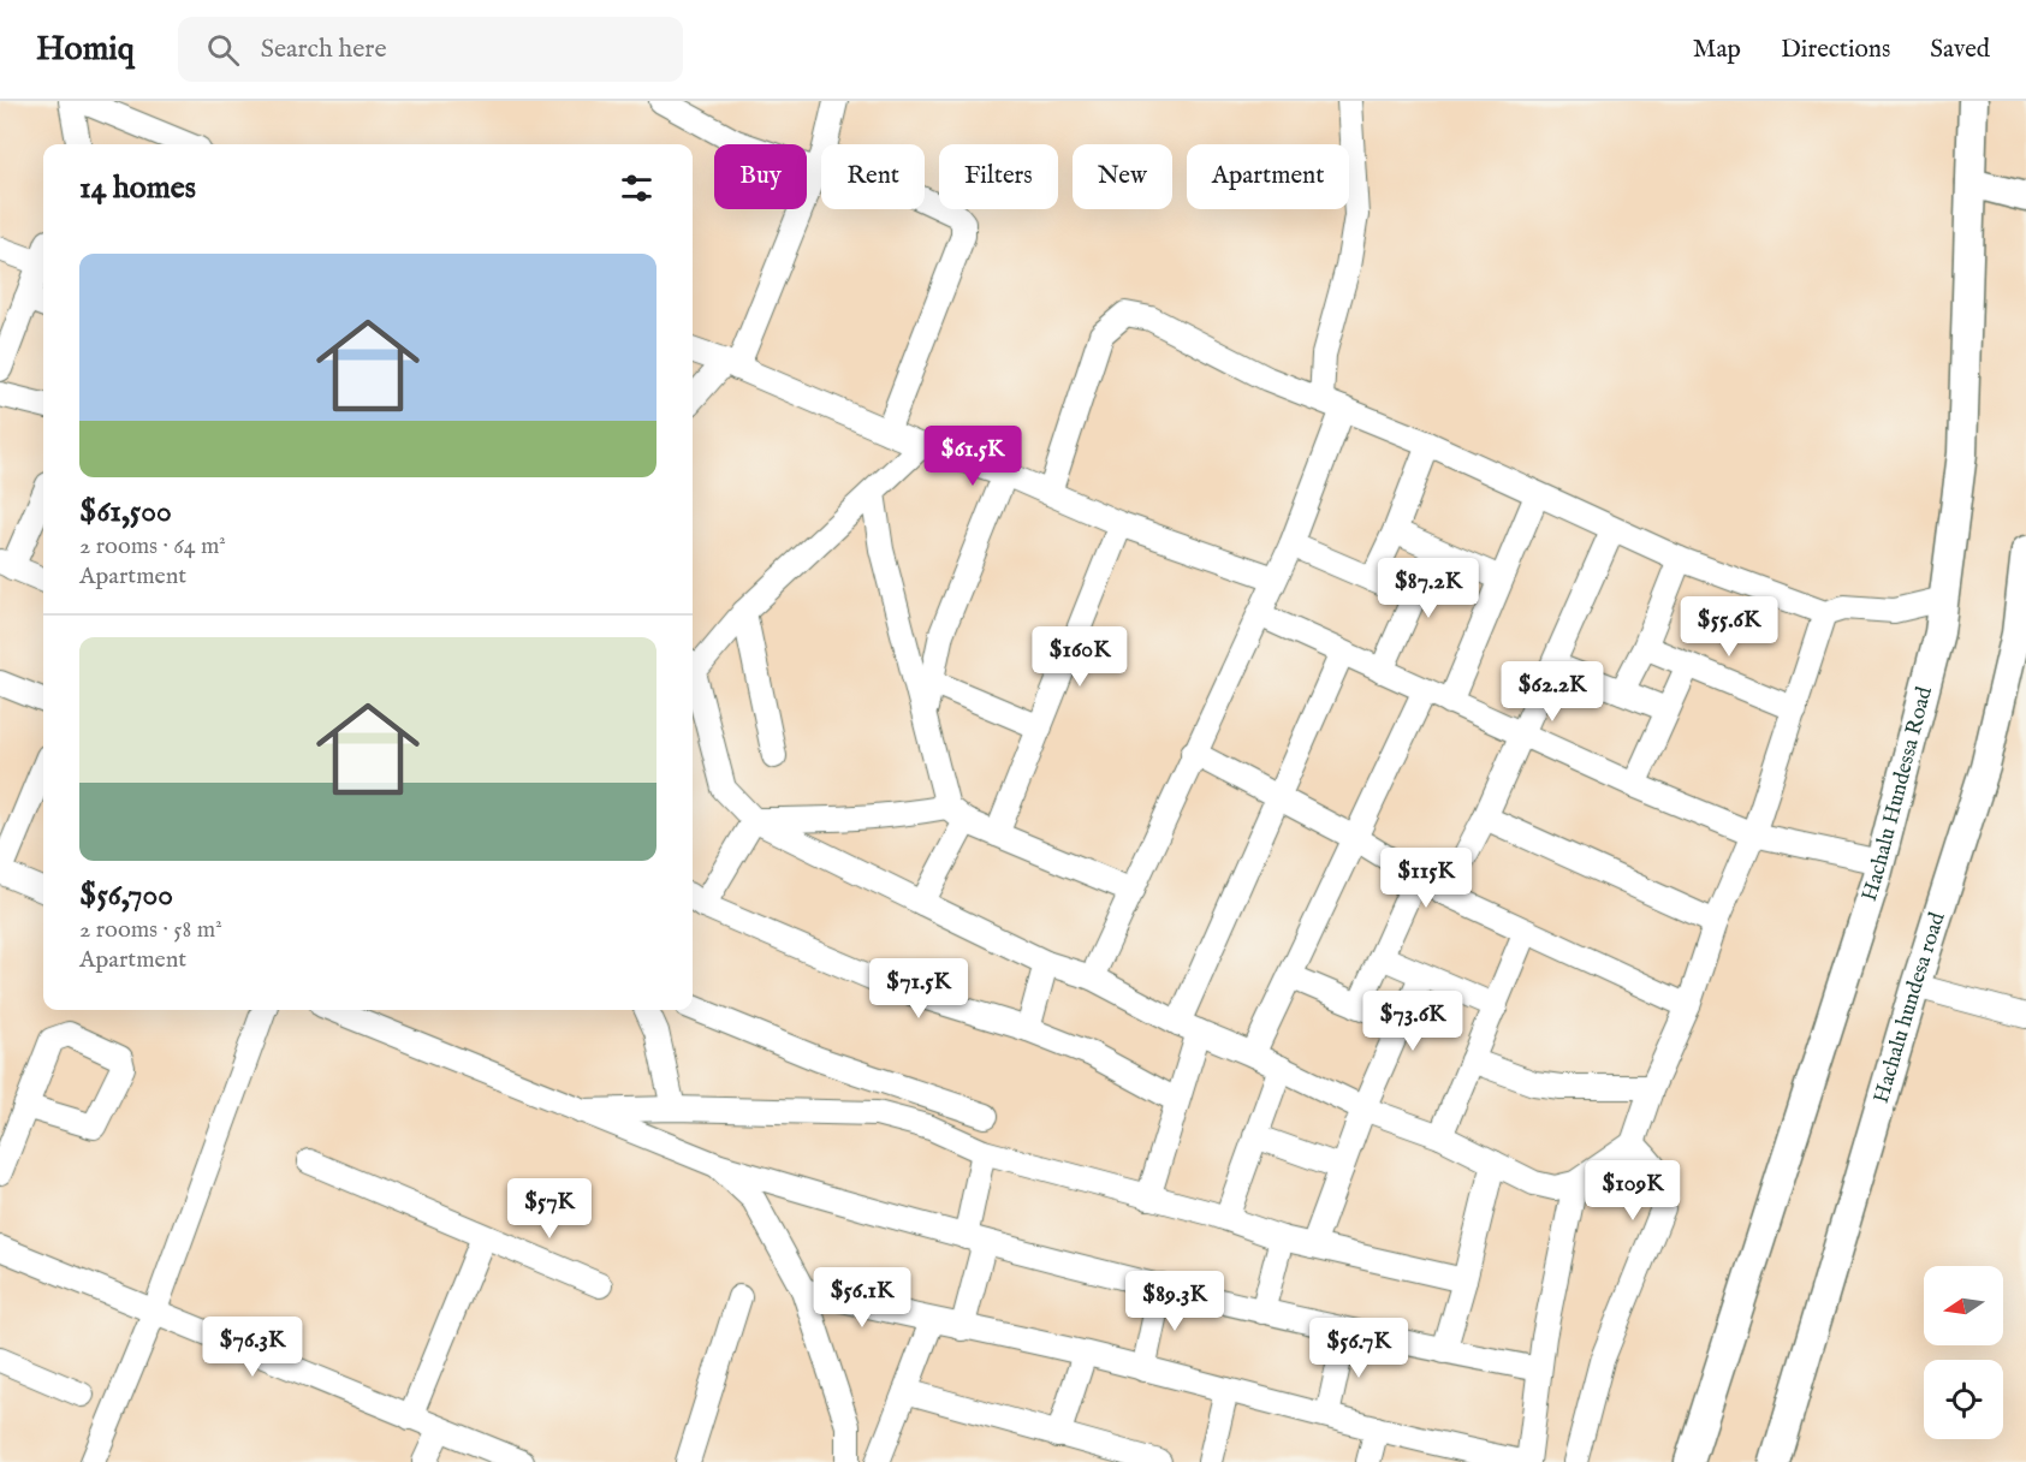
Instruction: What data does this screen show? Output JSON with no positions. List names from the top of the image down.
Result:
{
  "streets": {
    "main road": ["Hachalu Hundessa Road", "Hachalu hundesa road"]
  },
  "north": "left",
  "page": {
    "header": "Homiq",
    "search": "Search here",
    "nav": ["Map", "Directions", "Saved"],
    "chip": [
      "Buy",
      "Rent",
      "Filters",
      "New",
      "Apartment"
    ],
    "heading": "14 homes",
    "list": [
      {
        "name": "$61,500",
        "note": "2 rooms · 64 m² · Apartment"
      },
      {
        "name": "$56,700",
        "note": "2 rooms · 58 m² · Apartment"
      }
    ],
    "price": [
      "$61.5K",
      "$87.2K",
      "$55.6K",
      "$160K",
      "$62.2K",
      "$115K",
      "$71.5K",
      "$73.6K",
      "$109K",
      "$57K",
      "$56.1K",
      "$89.3K",
      "$76.3K",
      "$56.7K"
    ]
  }
}
